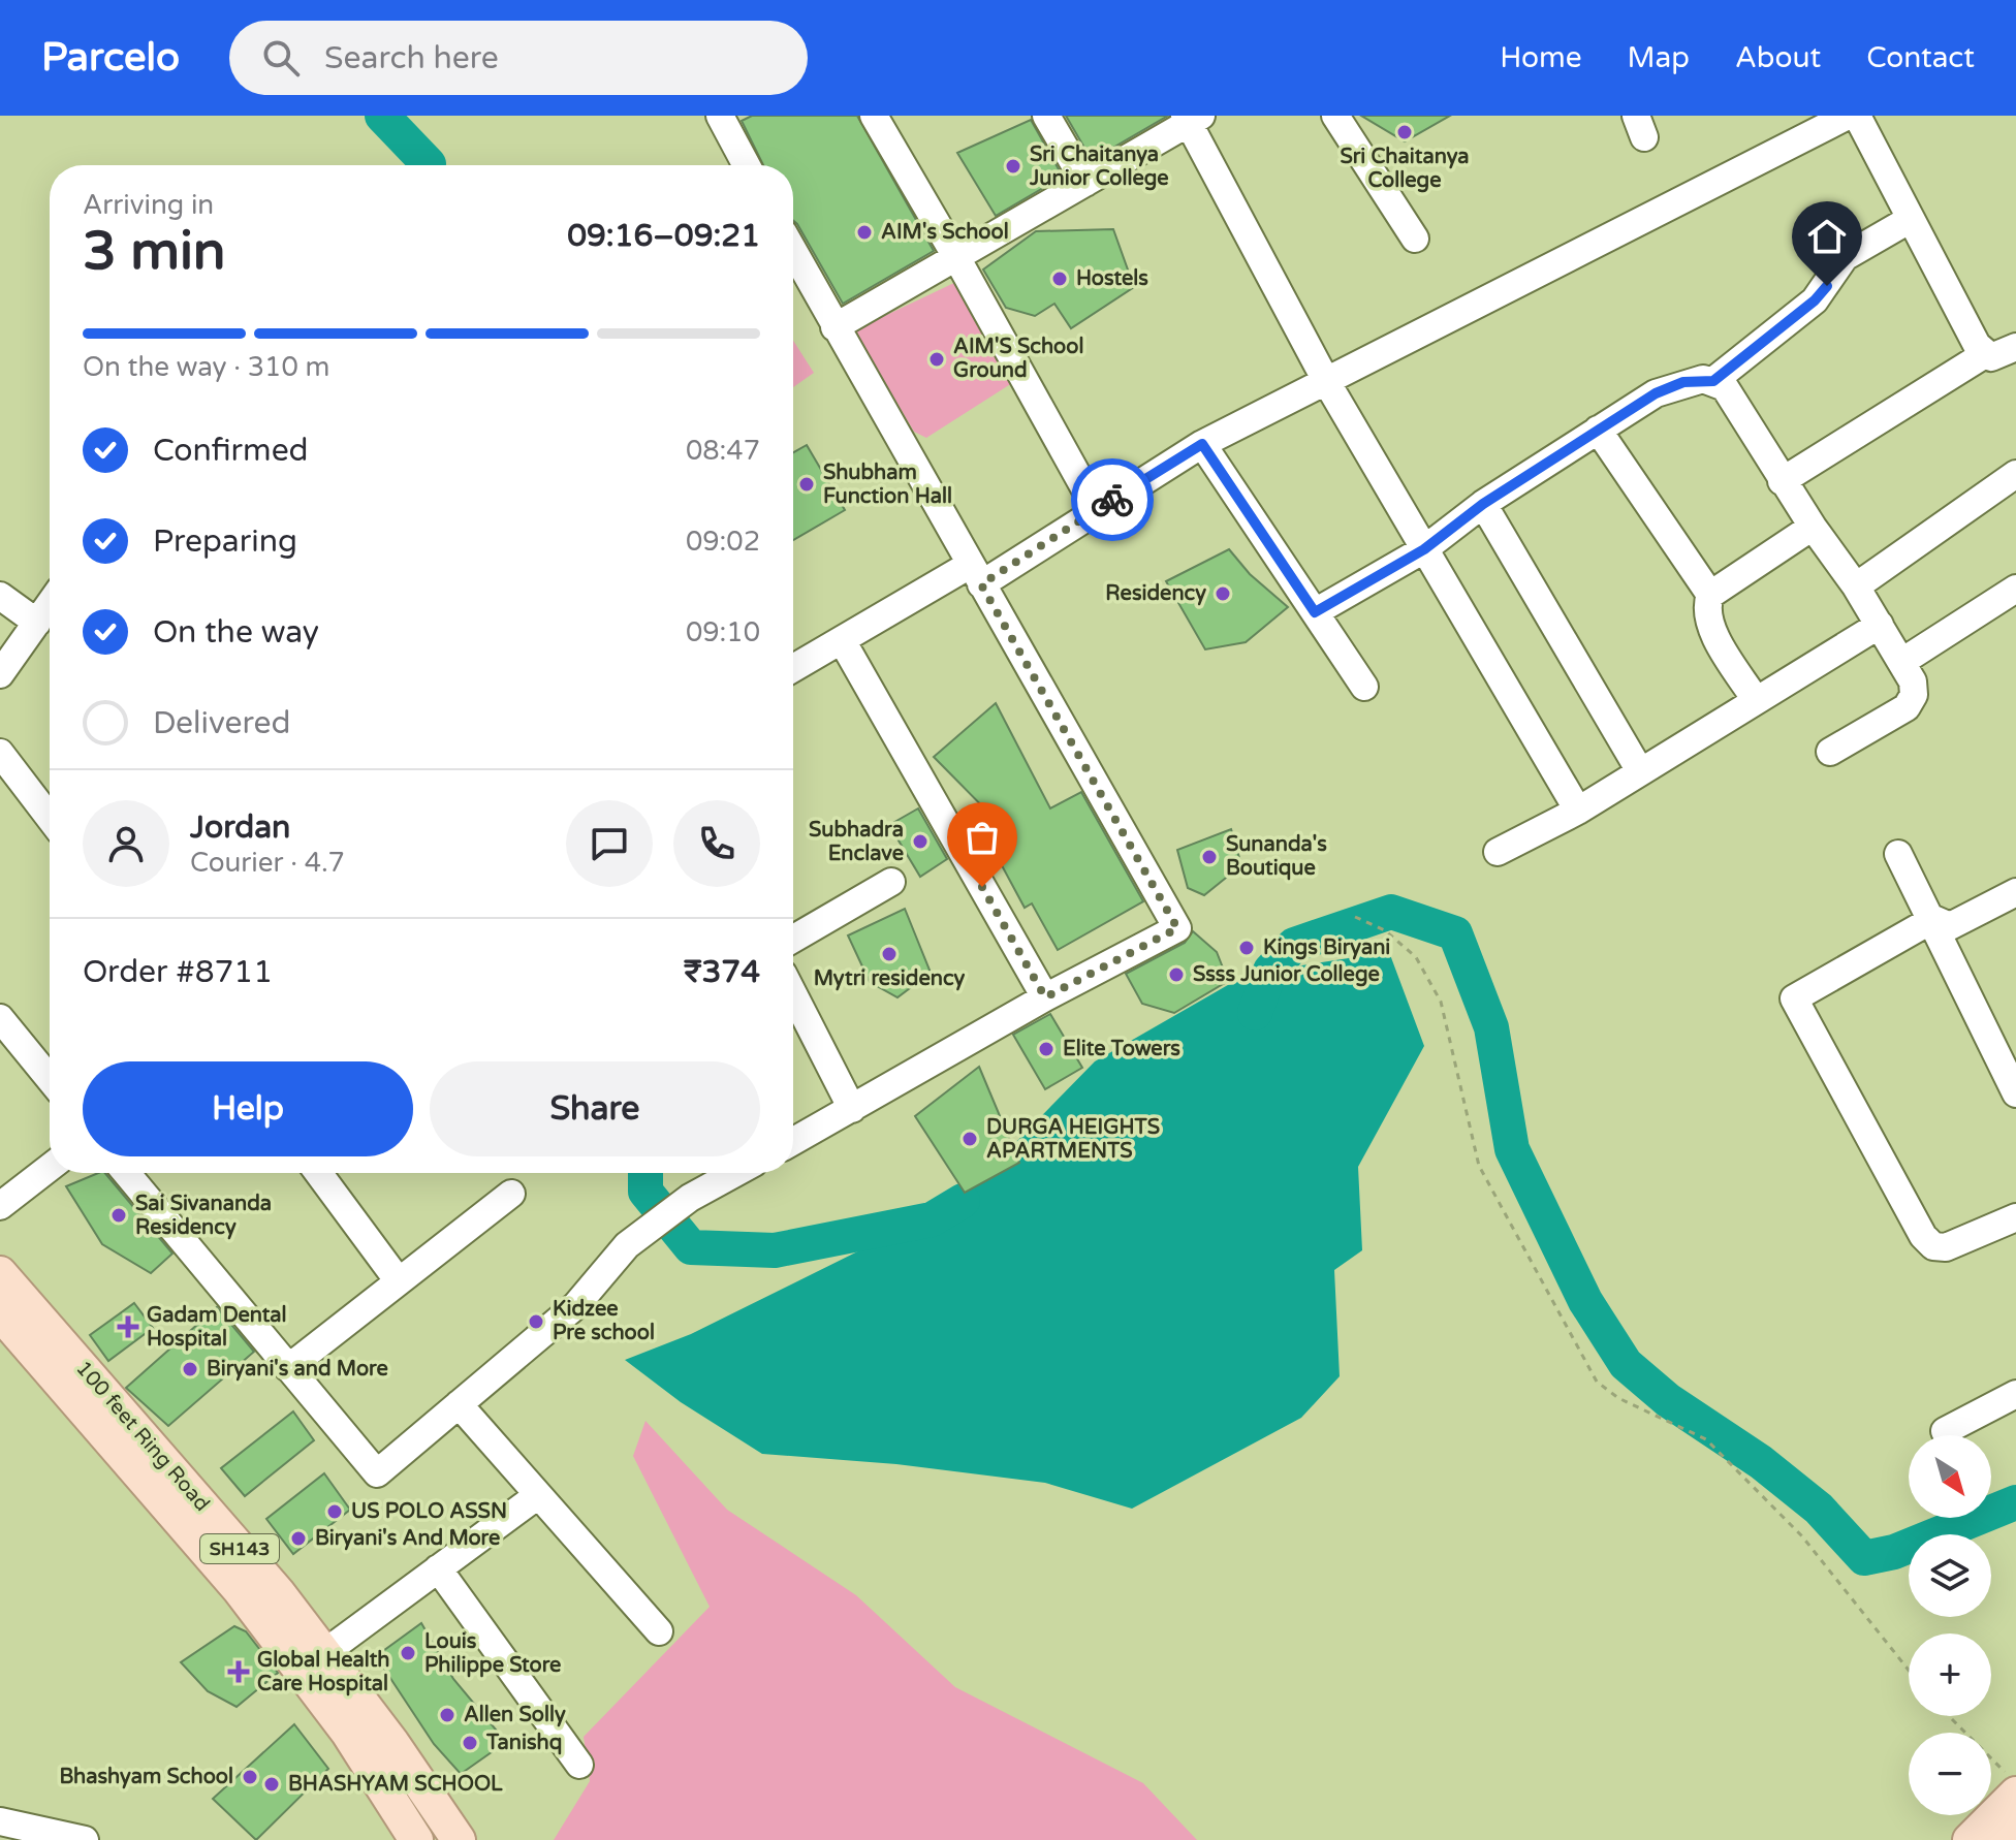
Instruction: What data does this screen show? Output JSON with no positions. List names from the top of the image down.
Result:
{
  "streets": {
    "main road": ["100 feet Ring Road", "SH143"]
  },
  "places": {
    "other": [
      "Sri Chaitanya College",
      "Sri Chaitanya Junior College",
      "AIM's School",
      "Hostels",
      "AIM'S School Ground",
      "Shubham Function Hall",
      "Residency",
      "Subhadra Enclave",
      "Sunanda's Boutique",
      "Kings Biryani",
      "Mytri residency",
      "Ssss Junior College",
      "Elite Towers",
      "DURGA HEIGHTS APARTMENTS",
      "Sai Sivananda Residency",
      "Kidzee Pre school",
      "Biryani's and More",
      "US POLO ASSN",
      "Biryani's And More",
      "Louis Philippe Store",
      "Allen Solly",
      "Tanishq",
      "Bhashyam School",
      "BHASHYAM SCHOOL"
    ],
    "health": ["Gadam Dental Hospital", "Global Health Care Hospital"]
  },
  "north": "bottom right",
  "page": {
    "header": "Parcelo",
    "search": "Search here",
    "nav": [
      "Home",
      "Map",
      "About",
      "Contact"
    ],
    "heading": ["3 min", "Arriving in", "09:16–09:21"],
    "panel": [
      "Jordan",
      "Courier · 4.7",
      "Order #8711",
      "₹374"
    ],
    "bar": "On the way · 310 m",
    "list": [
      ["Confirmed", "08:47"],
      ["Preparing", "09:02"],
      ["On the way", "09:10"],
      "Delivered"
    ],
    "buttons": ["Help", "Share"],
    "map_buttons": ["+", "−"]
  }
}
